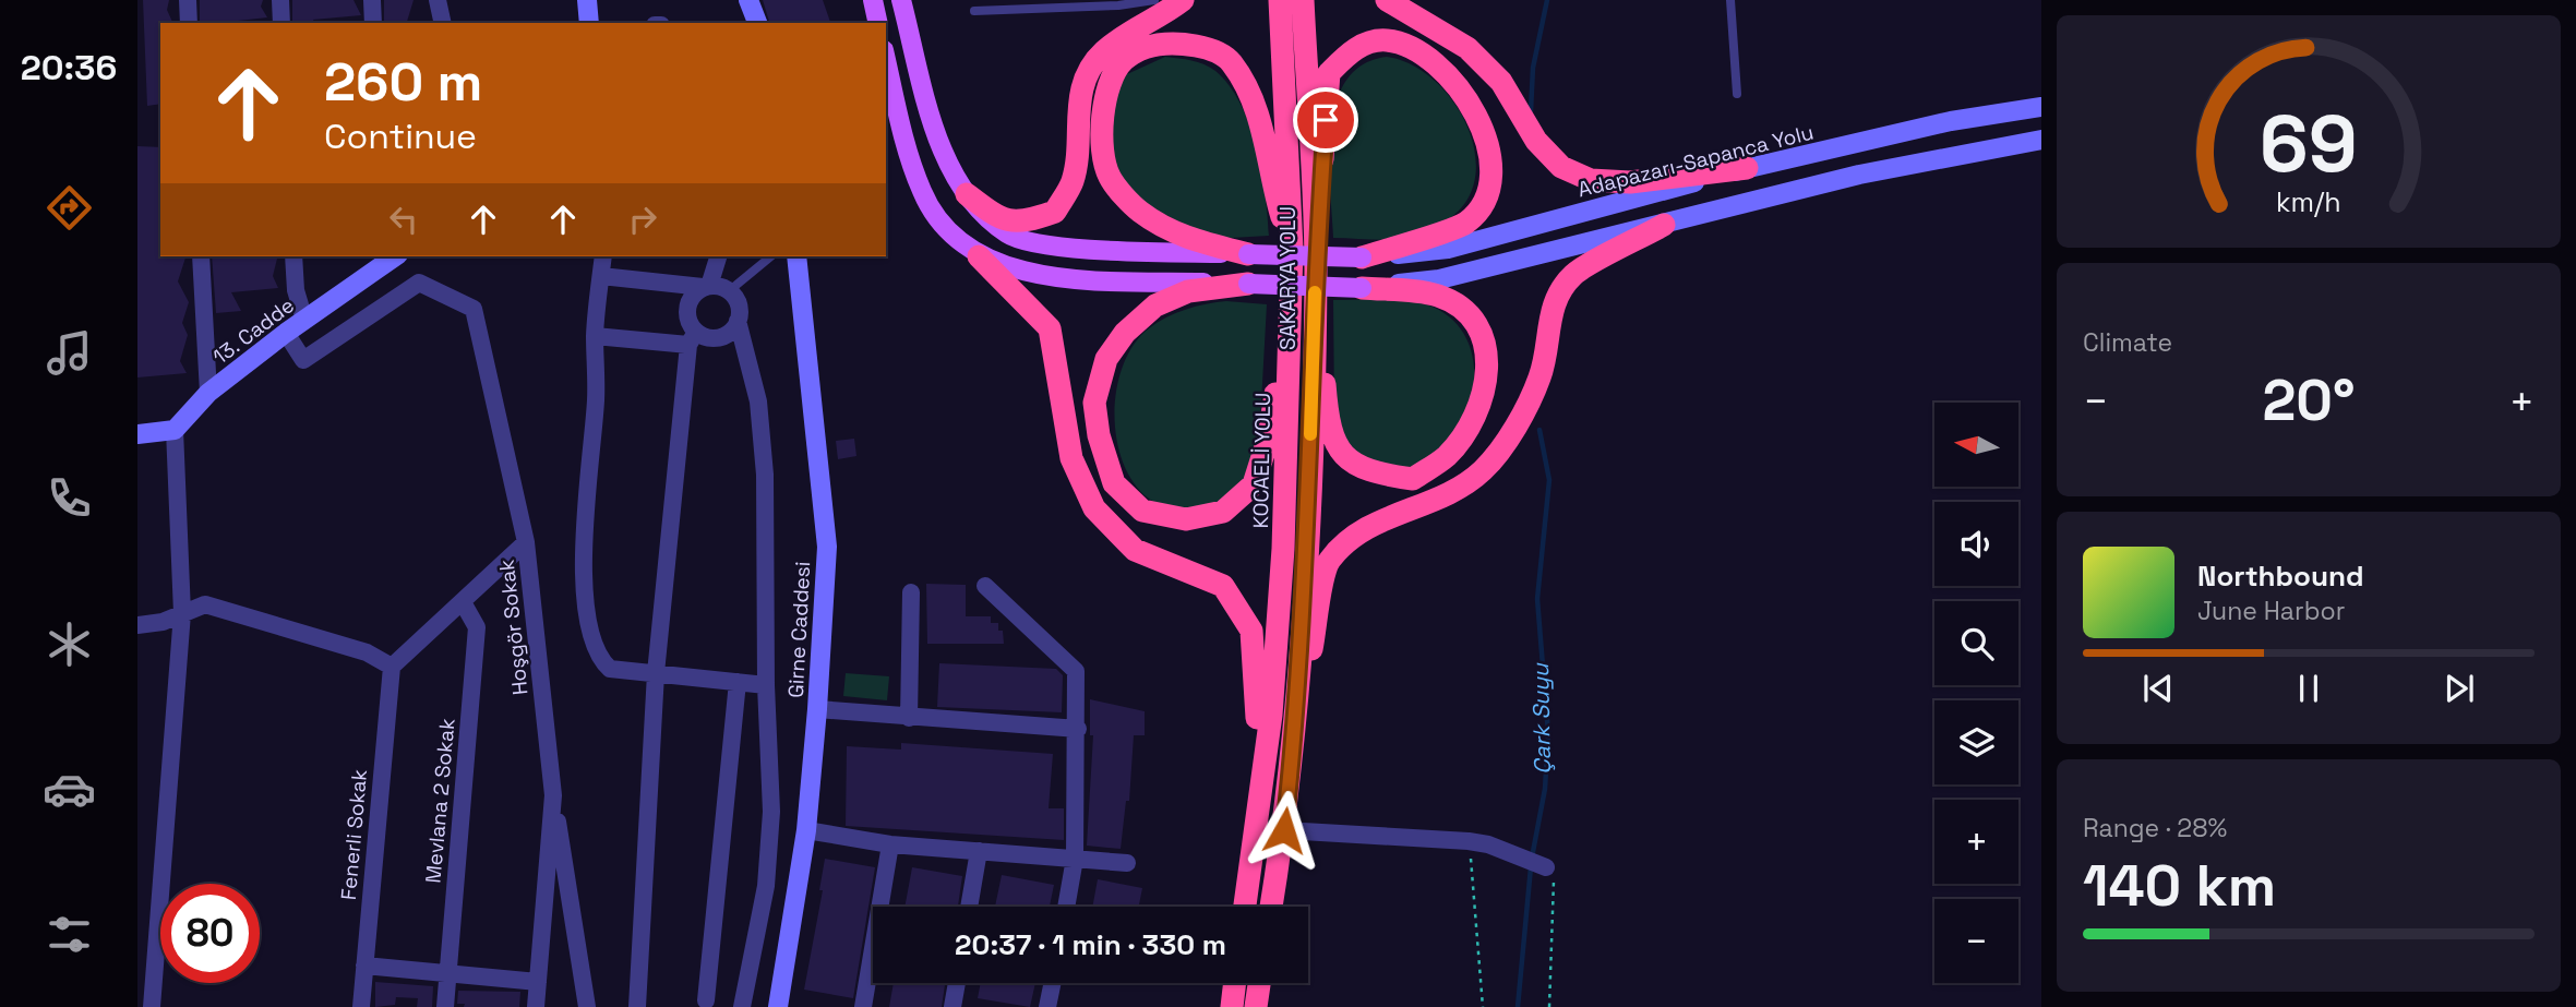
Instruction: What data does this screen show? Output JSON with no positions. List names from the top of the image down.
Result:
{
  "streets": {
    "highway": ["SAKARYA YOLU", "KOCAELİ YOLU"],
    "main road": ["Adapazarı-Sapanca Yolu", "13. Cadde", "Girne Caddesi"],
    "street": ["Hoşgör Sokak", "Mevlana 2 Sokak", "Fenerli Sokak"]
  },
  "crossings": [
    ["13. Cadde", "Hoşgör Sokak"]
  ],
  "water": ["Çark Suyu"],
  "north": "left",
  "page": {
    "tabs": "20:36",
    "turn": ["260 m", "Continue"],
    "tile": [
      "Climate",
      ["Range · 28%", "140 km"]
    ],
    "heat": ["−", "20°", "+"],
    "map_buttons": ["+", "−"],
    "song": ["Northbound", "June Harbor"],
    "limit": "80",
    "trip": "20:37 · 1 min · 330 m",
    "gauge": ["69", "km/h"]
  }
}
